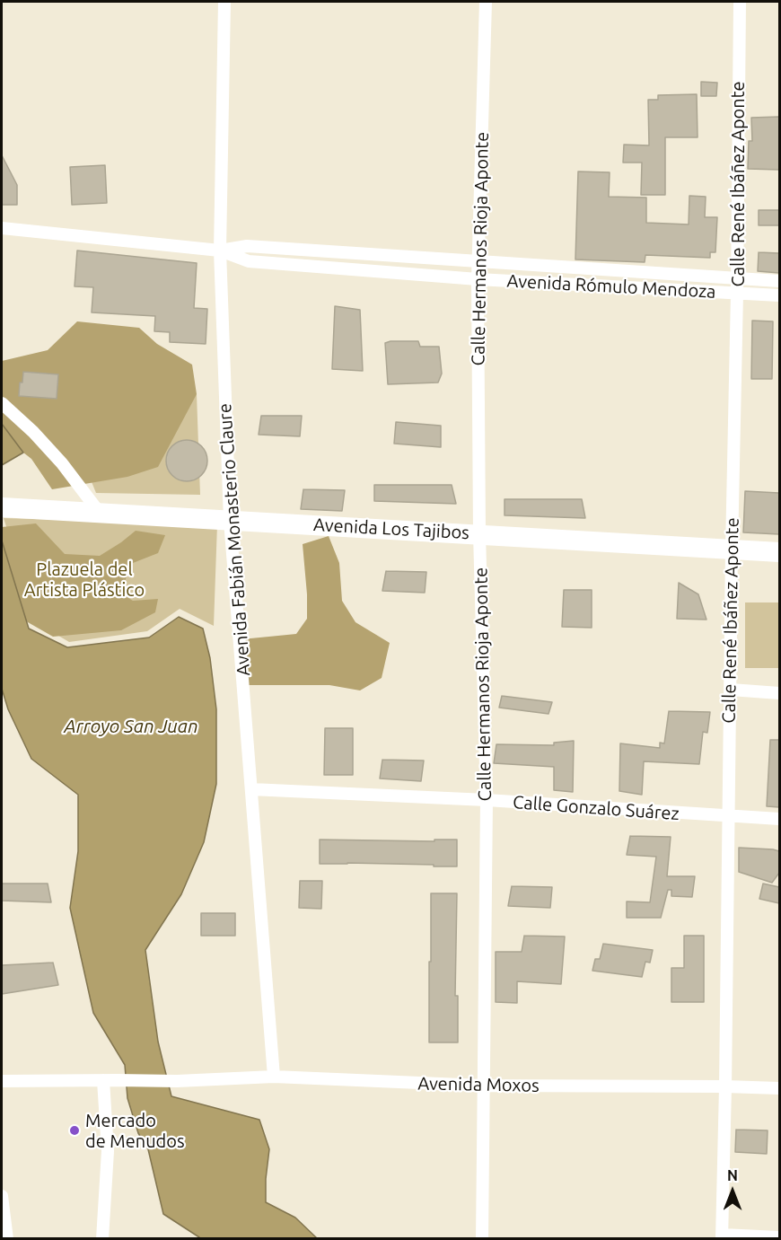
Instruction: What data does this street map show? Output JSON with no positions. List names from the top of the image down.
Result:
{
  "streets": {
    "main road": ["Avenida Los Tajibos"],
    "street": [
      "Calle René Ibáñez Aponte",
      "Calle Hermanos Rioja Aponte",
      "Avenida Rómulo Mendoza",
      "Avenida Fabián Monasterio Claure",
      "Calle Gonzalo Suárez",
      "Avenida Moxos"
    ]
  },
  "crossings": [
    ["Calle René Ibáñez Aponte", "Avenida Rómulo Mendoza"],
    ["Calle René Ibáñez Aponte", "Avenida Los Tajibos"],
    ["Calle René Ibáñez Aponte", "Calle Gonzalo Suárez"],
    ["Calle René Ibáñez Aponte", "Avenida Moxos"],
    ["Calle Hermanos Rioja Aponte", "Avenida Rómulo Mendoza"],
    ["Calle Hermanos Rioja Aponte", "Avenida Los Tajibos"],
    ["Calle Hermanos Rioja Aponte", "Calle Gonzalo Suárez"],
    ["Calle Hermanos Rioja Aponte", "Avenida Moxos"],
    ["Avenida Rómulo Mendoza", "Avenida Fabián Monasterio Claure"],
    ["Avenida Los Tajibos", "Avenida Fabián Monasterio Claure"],
    ["Avenida Fabián Monasterio Claure", "Calle Gonzalo Suárez"],
    ["Avenida Fabián Monasterio Claure", "Avenida Moxos"]
  ],
  "water": ["Arroyo San Juan"],
  "parks": ["Plazuela del Artista Plástico"],
  "places": ["Mercado de Menudos"],
  "north": "top"
}
